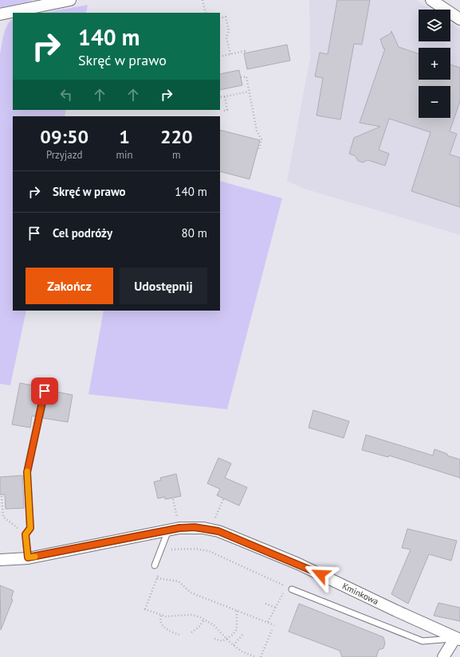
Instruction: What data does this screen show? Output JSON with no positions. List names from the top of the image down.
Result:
{
  "streets": {
    "street": ["Kminkowa"]
  },
  "page": {
    "map_buttons": ["+", "−"],
    "turn": ["140 m", "Skręć w prawo"],
    "eta": [
      "09:50",
      "Przyjazd",
      "1",
      "min",
      "220",
      "m"
    ],
    "list": [
      {
        "name": "Skręć w prawo",
        "value": "140 m"
      },
      {
        "name": "Cel podróży",
        "value": "80 m"
      }
    ],
    "buttons": ["Zakończ", "Udostępnij"]
  }
}
